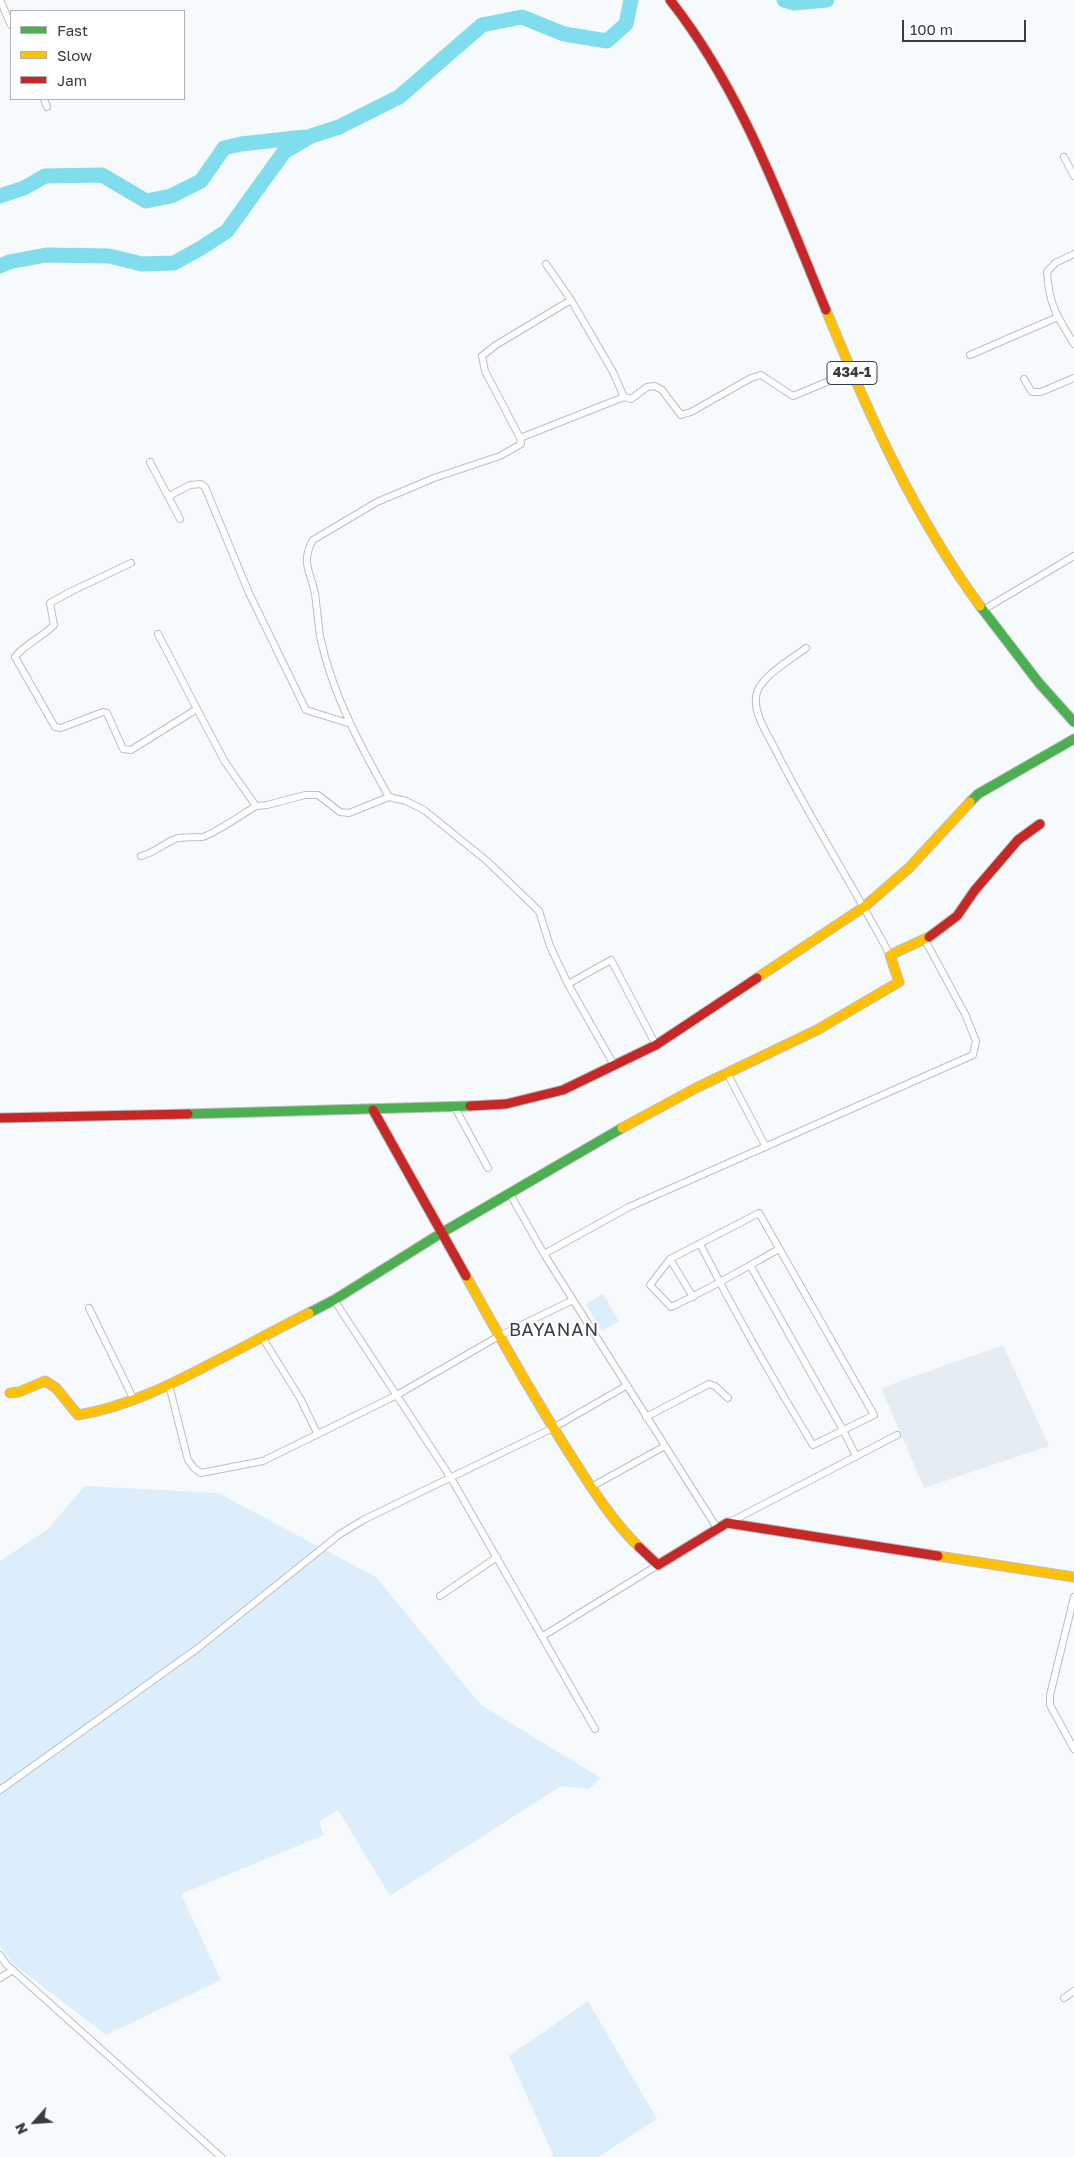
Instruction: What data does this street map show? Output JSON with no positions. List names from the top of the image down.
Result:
{
  "streets": {
    "street": ["434-1"]
  },
  "districts": ["BAYANAN"],
  "legend": ["Fast", "Slow", "Jam"],
  "scale_bar": "100 m",
  "north": "bottom left"
}
